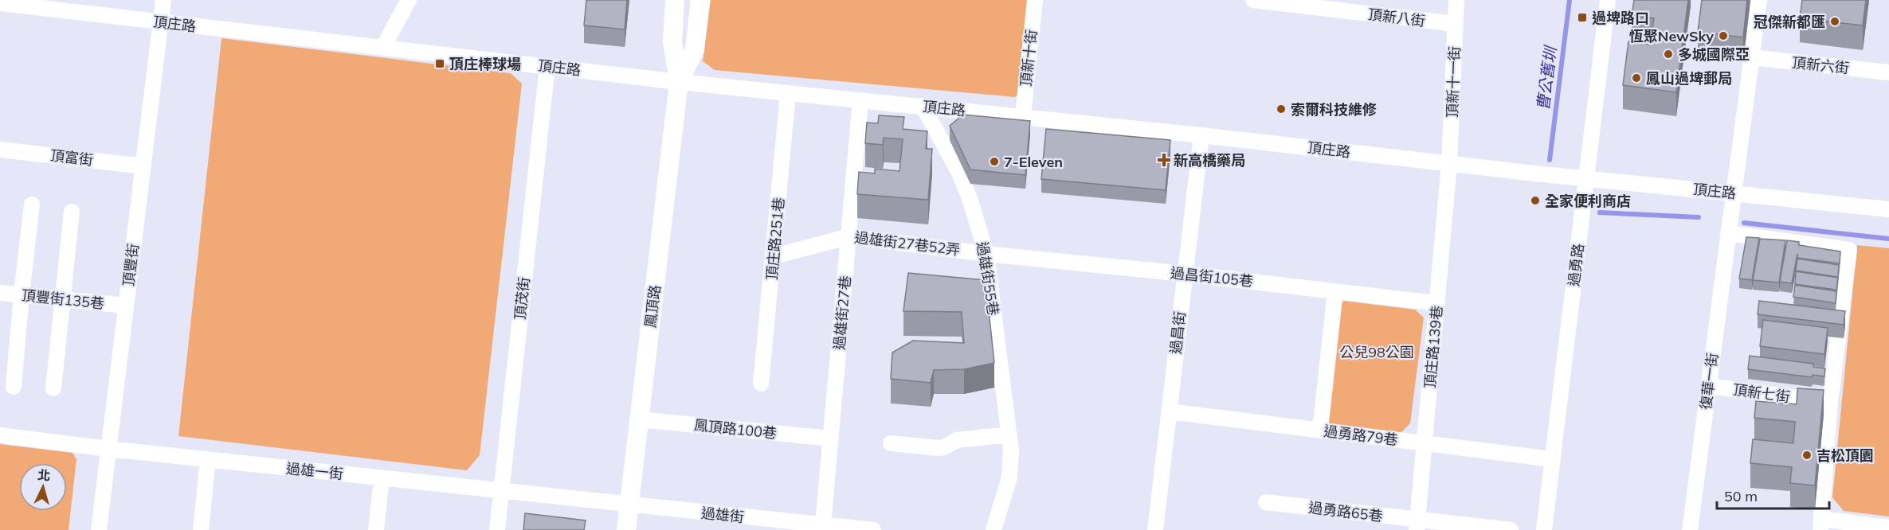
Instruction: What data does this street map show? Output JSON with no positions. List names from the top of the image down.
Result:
{
  "streets": {
    "main road": ["鳳頂路"],
    "street": [
      "頂新八街",
      "頂庄路",
      "頂新十街",
      "頂新六街",
      "頂新十一街",
      "頂富街",
      "頂庄路251巷",
      "過雄街27巷52弄",
      "頂豐街",
      "過勇路",
      "過昌街105巷",
      "過雄街55巷",
      "頂茂街",
      "頂豐街135巷",
      "過雄街27巷",
      "過昌街",
      "頂庄路139巷",
      "復華一街",
      "頂新七街",
      "鳳頂路100巷",
      "過勇路79巷",
      "過雄一街",
      "過勇路65巷",
      "過雄街"
    ]
  },
  "crossings": [
    ["頂新八街", "頂新十一街"],
    ["頂庄路", "頂新十街"],
    ["頂庄路", "頂新十一街"],
    ["頂庄路", "頂庄路251巷"],
    ["頂庄路", "頂豐街"],
    ["頂庄路", "過勇路"],
    ["頂庄路", "過雄街55巷"],
    ["頂庄路", "頂茂街"],
    ["頂庄路", "鳳頂路"],
    ["頂庄路", "過雄街27巷"],
    ["頂庄路", "過昌街"],
    ["頂庄路", "頂庄路139巷"],
    ["頂庄路", "復華一街"],
    ["頂新六街", "復華一街"],
    ["頂新十一街", "頂庄路139巷"],
    ["頂富街", "頂豐街"],
    ["頂庄路251巷", "過雄街27巷52弄"],
    ["過雄街27巷52弄", "過昌街105巷"],
    ["過雄街27巷52弄", "過雄街55巷"],
    ["過雄街27巷52弄", "過雄街27巷"],
    ["頂豐街", "頂豐街135巷"],
    ["頂豐街", "過雄一街"],
    ["過勇路", "過勇路79巷"],
    ["過昌街105巷", "過雄街55巷"],
    ["過昌街105巷", "過昌街"],
    ["過昌街105巷", "頂庄路139巷"],
    ["頂茂街", "過雄一街"],
    ["鳳頂路", "鳳頂路100巷"],
    ["鳳頂路", "過雄一街"],
    ["鳳頂路", "過雄街"],
    ["過雄街27巷", "鳳頂路100巷"],
    ["過雄街27巷", "過雄街"],
    ["過昌街", "過勇路79巷"],
    ["頂庄路139巷", "過勇路79巷"],
    ["頂庄路139巷", "過勇路65巷"],
    ["復華一街", "頂新七街"],
    ["過雄一街", "過雄街"]
  ],
  "water": ["曹公舊圳"],
  "parks": ["公兒98公園"],
  "places": {
    "transit": ["過埤路口", "頂庄棒球場"],
    "other": [
      "冠傑新都匯",
      "恆聚NewSky",
      "多城國際亞",
      "鳳山過埤郵局",
      "索爾科技維修",
      "7-Eleven",
      "全家便利商店",
      "吉松頂園"
    ],
    "health": ["新高橋藥局"]
  },
  "scale_bar": "50 m",
  "north": "top"
}
